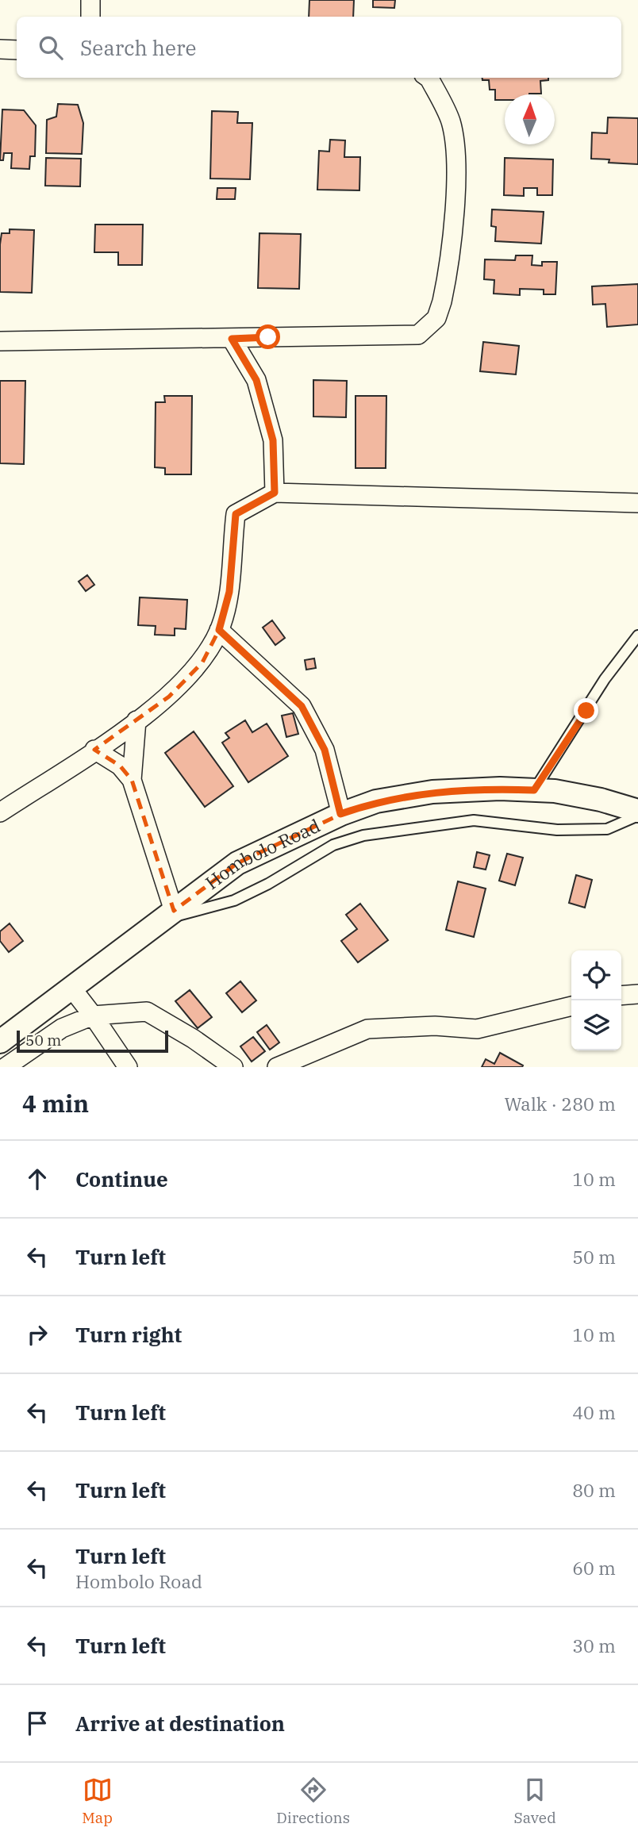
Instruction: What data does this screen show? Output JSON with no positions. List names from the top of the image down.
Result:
{
  "streets": {
    "street": ["Hombolo Road"]
  },
  "scale_bar": "50 m",
  "north": "top",
  "page": {
    "search": "Search here",
    "scale": "50 m",
    "heading": ["4 min", "Walk · 280 m"],
    "list": [
      ["Continue", "10 m"],
      ["Turn left", "50 m"],
      ["Turn right", "10 m"],
      ["Turn left", "40 m"],
      ["Turn left", "80 m"],
      ["Turn left", "Hombolo Road", "60 m"],
      ["Turn left", "30 m"],
      "Arrive at destination"
    ],
    "nav": ["Map", "Directions", "Saved"]
  }
}
